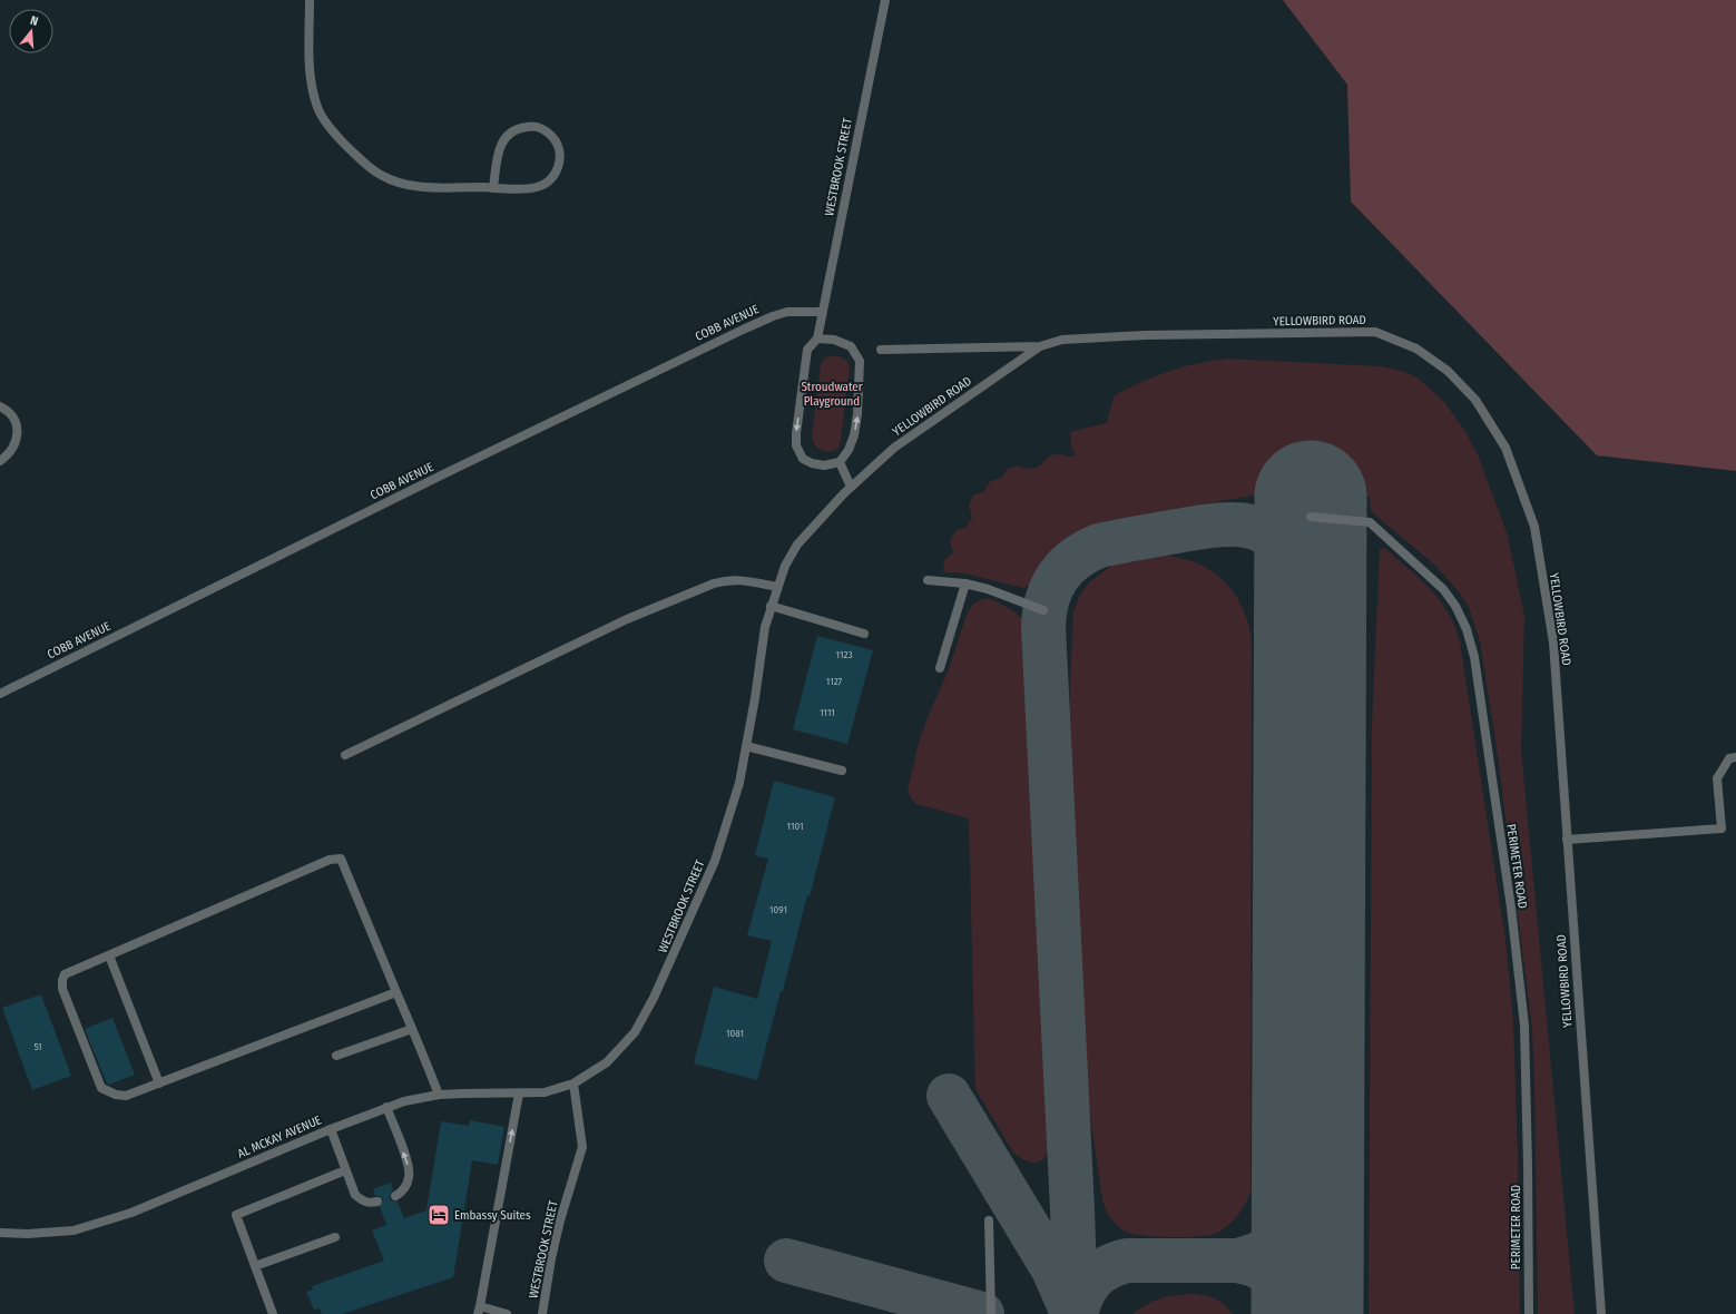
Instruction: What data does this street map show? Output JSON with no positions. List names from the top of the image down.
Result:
{
  "streets": {
    "street": [
      "WESTBROOK STREET",
      "YELLOWBIRD ROAD",
      "COBB AVENUE",
      "PERIMETER ROAD",
      "AL MCKAY AVENUE"
    ]
  },
  "crossings": [
    ["WESTBROOK STREET", "YELLOWBIRD ROAD"],
    ["WESTBROOK STREET", "COBB AVENUE"],
    ["WESTBROOK STREET", "AL MCKAY AVENUE"]
  ],
  "parks": ["Stroudwater Playground"],
  "places": {
    "hotel": ["Embassy Suites"]
  },
  "house_numbers": [
    "1123",
    "1127",
    "1111",
    "1101",
    "1091",
    "1081",
    "51"
  ],
  "north": "top"
}
